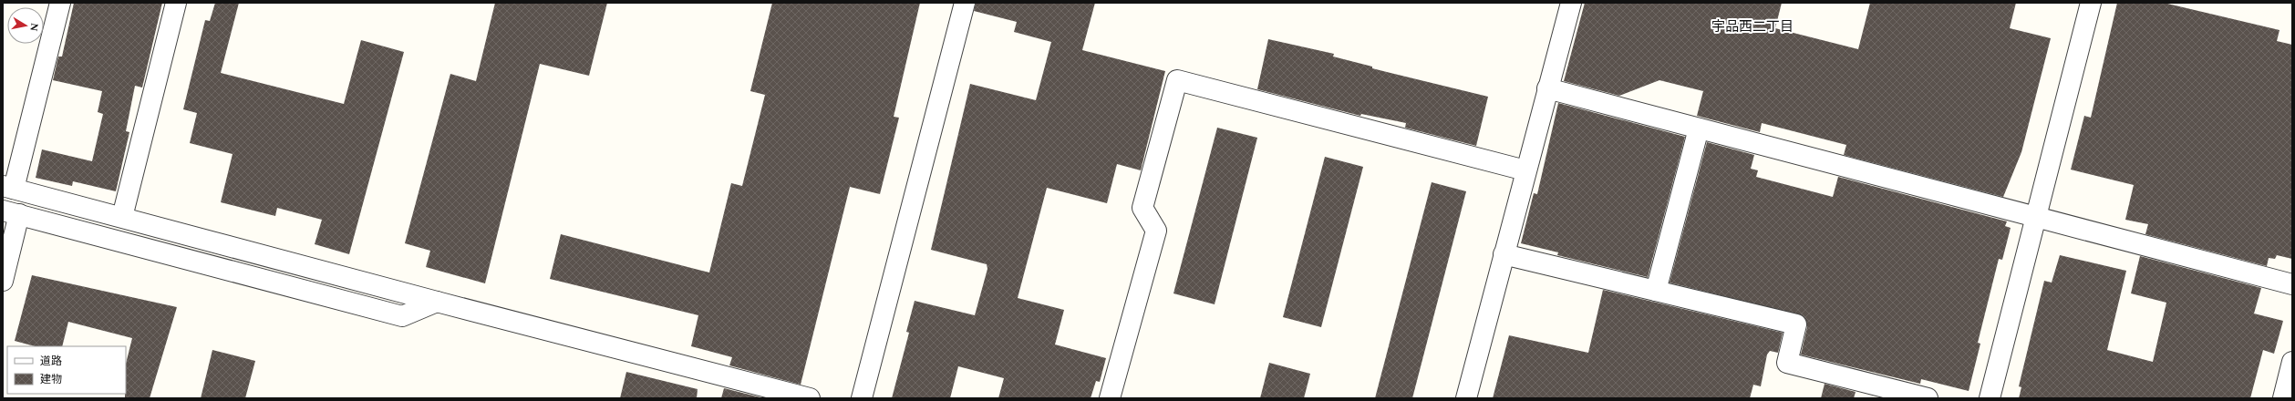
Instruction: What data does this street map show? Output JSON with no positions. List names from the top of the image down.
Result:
{
  "districts": ["宇品西二丁目"],
  "legend": ["道路", "建物"],
  "north": "right"
}
